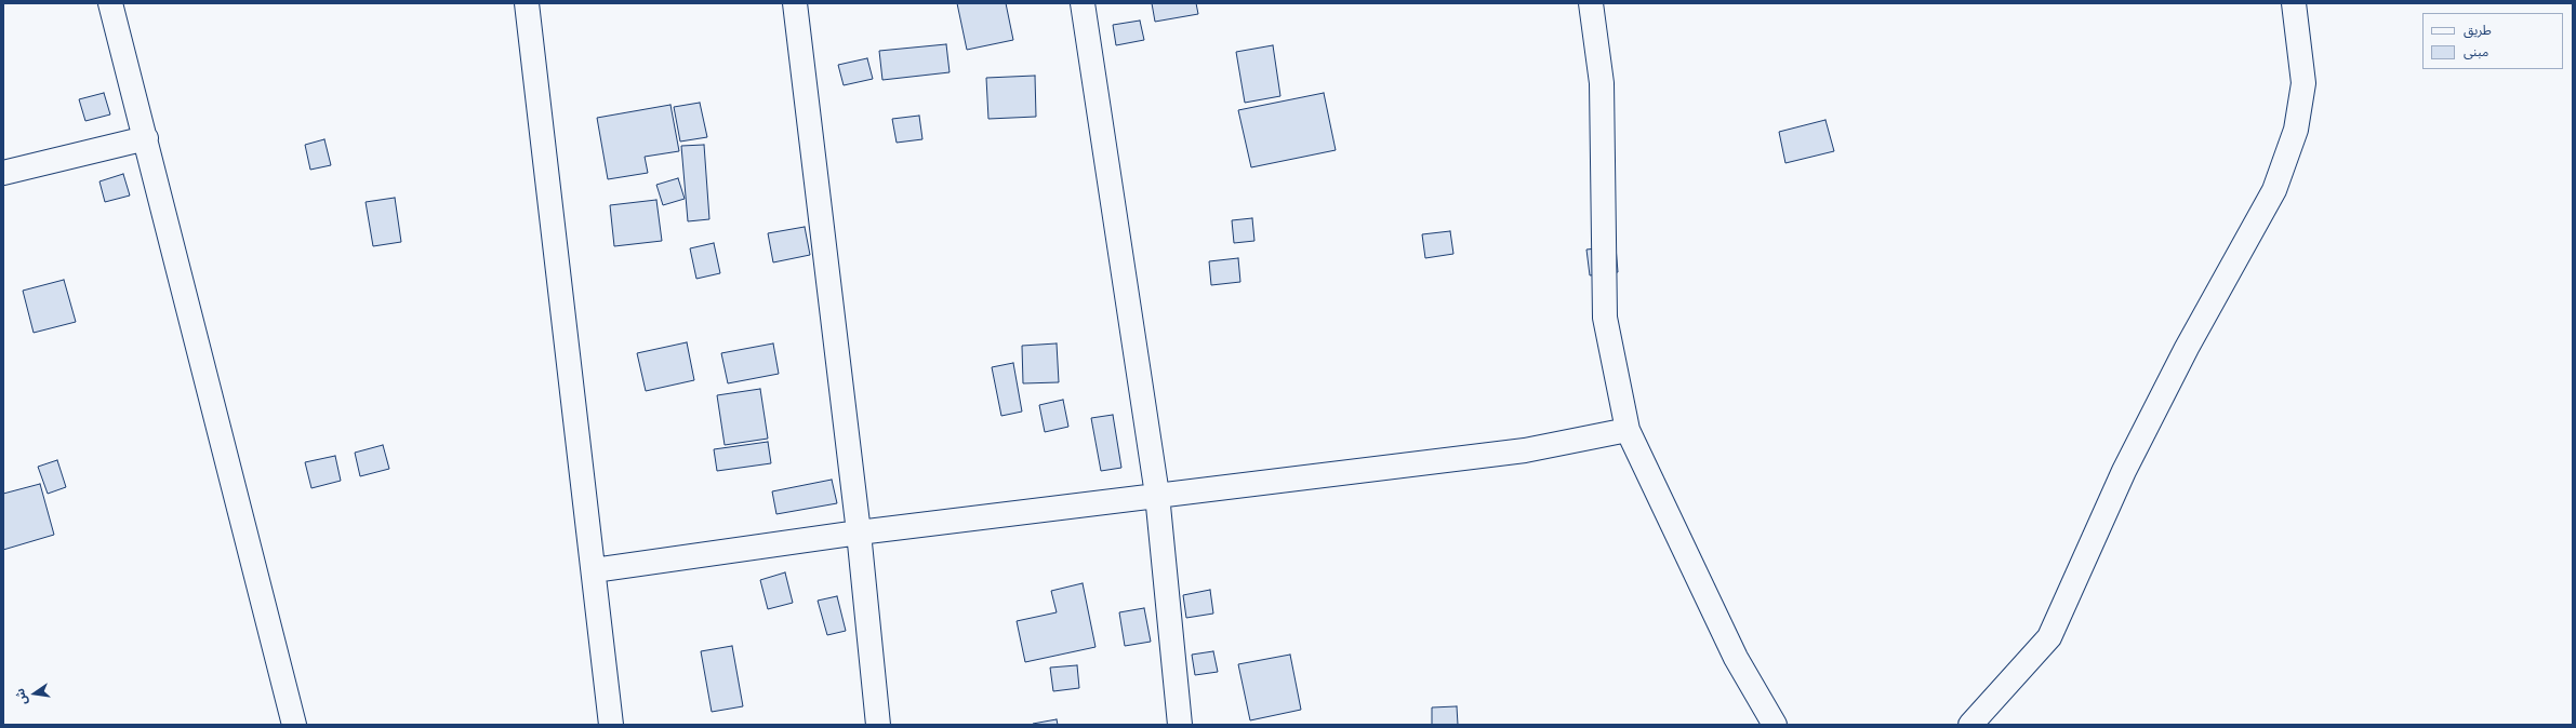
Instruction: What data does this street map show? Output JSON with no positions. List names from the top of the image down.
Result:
{
  "legend": ["طريق", "مبنى"],
  "north": "left"
}
